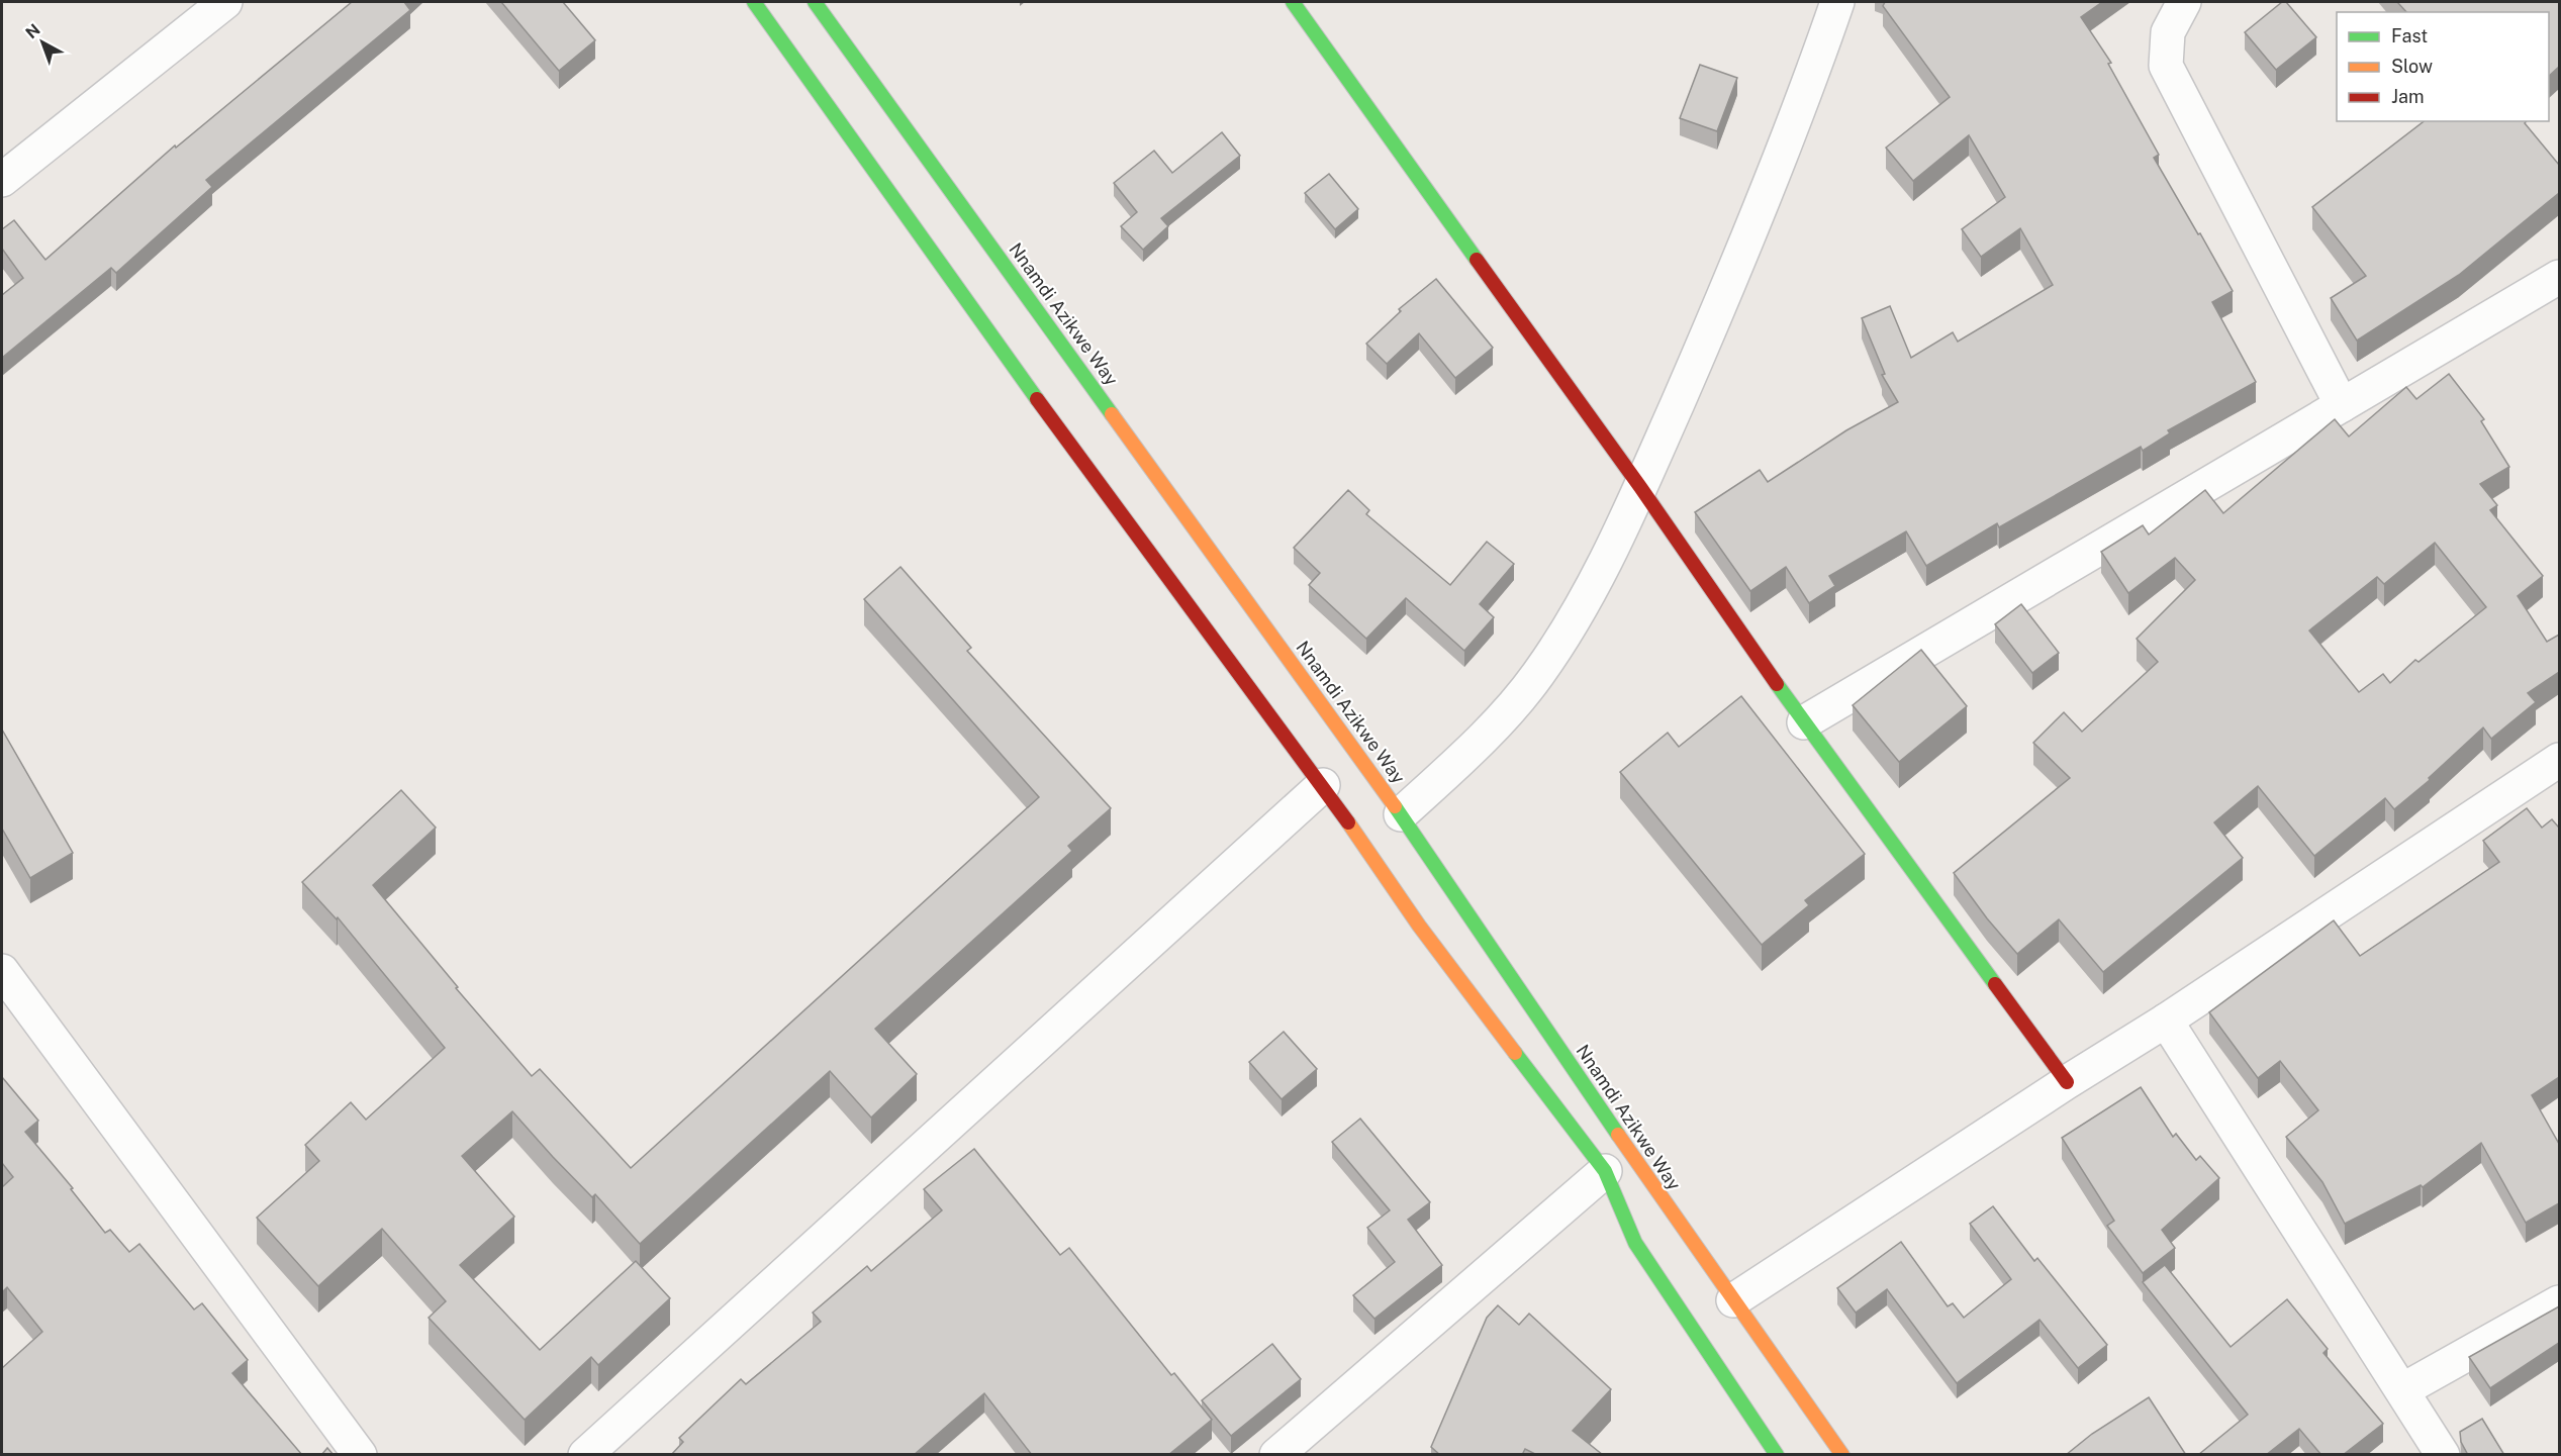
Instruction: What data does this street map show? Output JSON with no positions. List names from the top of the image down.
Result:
{
  "streets": {
    "main road": ["Nnamdi Azikwe Way"]
  },
  "legend": ["Fast", "Slow", "Jam"],
  "north": "top left"
}
